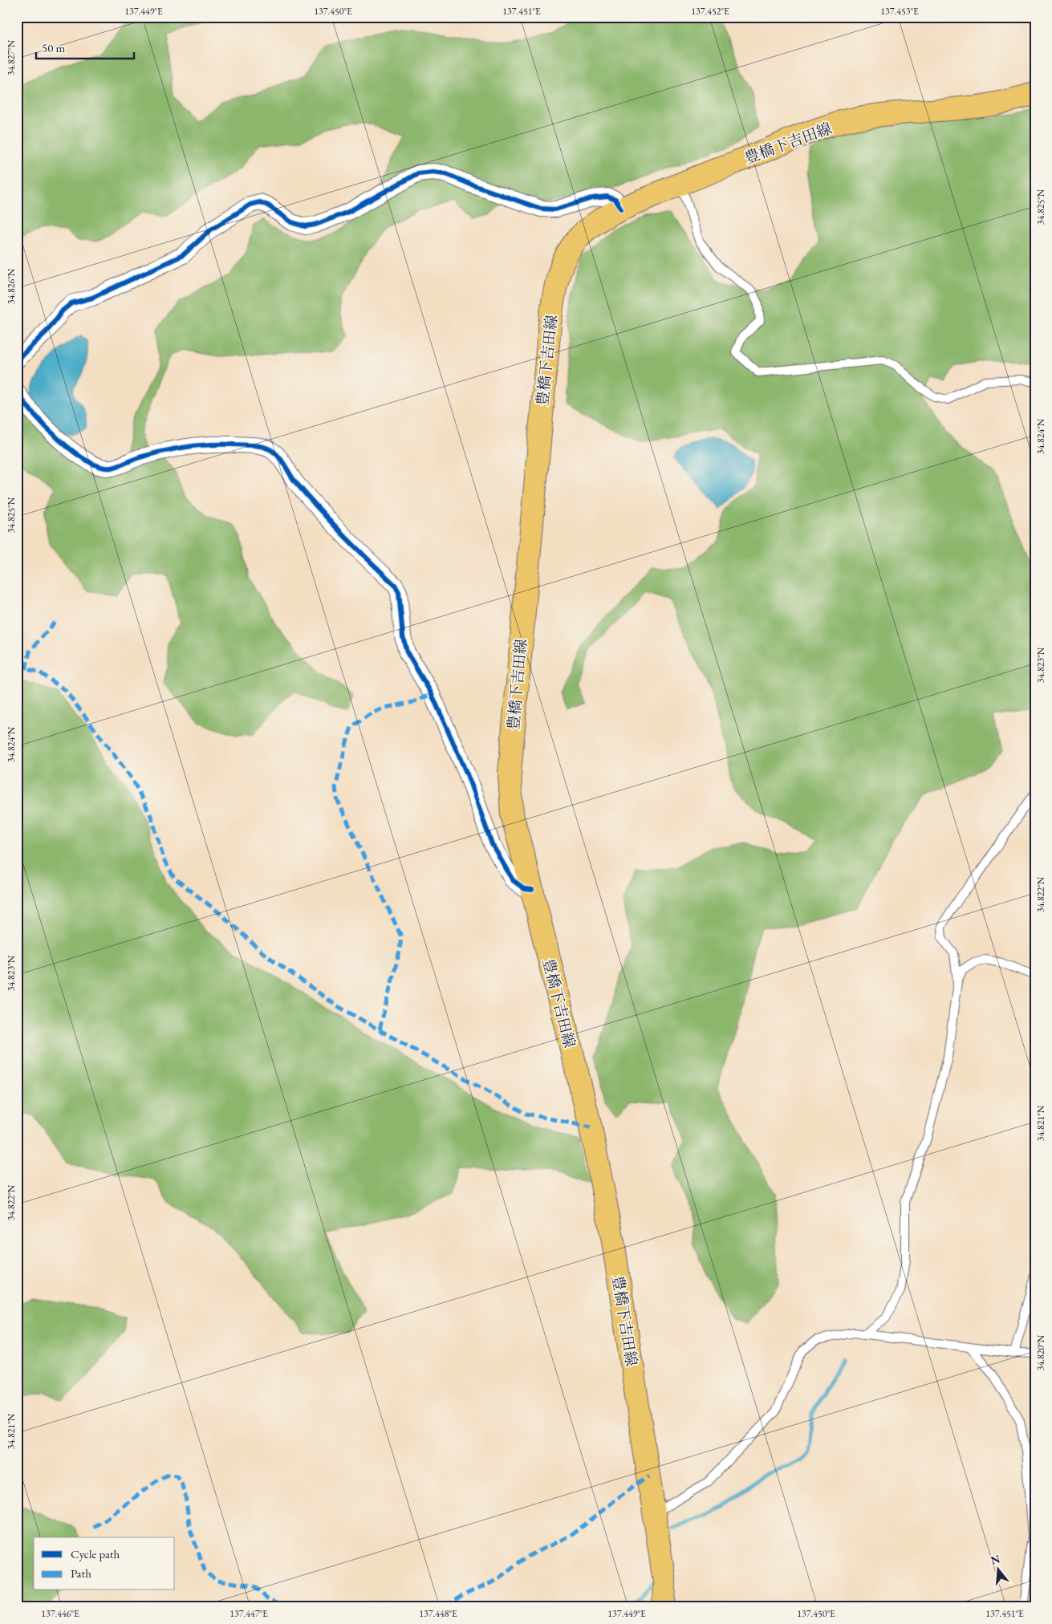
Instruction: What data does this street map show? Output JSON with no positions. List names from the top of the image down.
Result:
{
  "streets": {
    "main road": ["豊橋下吉田線"]
  },
  "legend": ["Cycle path", "Path"],
  "scale_bar": "50 m",
  "north": "top",
  "coordinates": [
    "137.449°E",
    "137.450°E",
    "137.451°E",
    "137.452°E",
    "137.453°E",
    "34.827°N",
    "34.825°N",
    "34.826°N",
    "34.824°N",
    "34.823°N",
    "34.822°N",
    "34.821°N",
    "34.820°N",
    "137.446°E",
    "137.447°E",
    "137.448°E"
  ]
}
